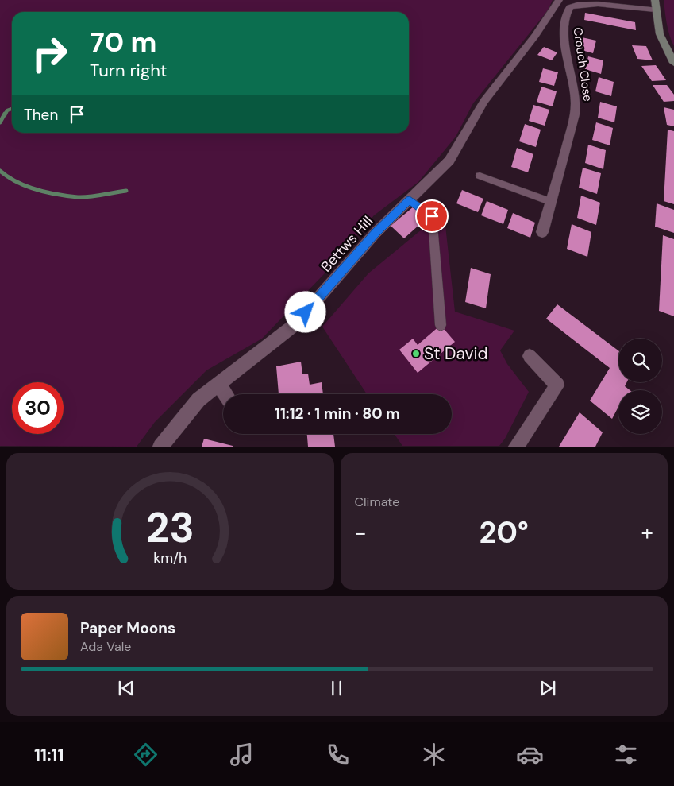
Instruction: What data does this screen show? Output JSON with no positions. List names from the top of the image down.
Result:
{
  "streets": {
    "street": ["Crouch Close", "Bettws Hill"]
  },
  "places": ["St David"],
  "page": {
    "turn": ["70 m", "Turn right"],
    "then": "Then",
    "limit": "30",
    "trip": "11:12 · 1 min · 80 m",
    "tile": "Climate",
    "heat": ["−", "20°", "+"],
    "song": ["Paper Moons", "Ada Vale"],
    "tabs": "11:11",
    "gauge": ["23", "km/h"]
  }
}
